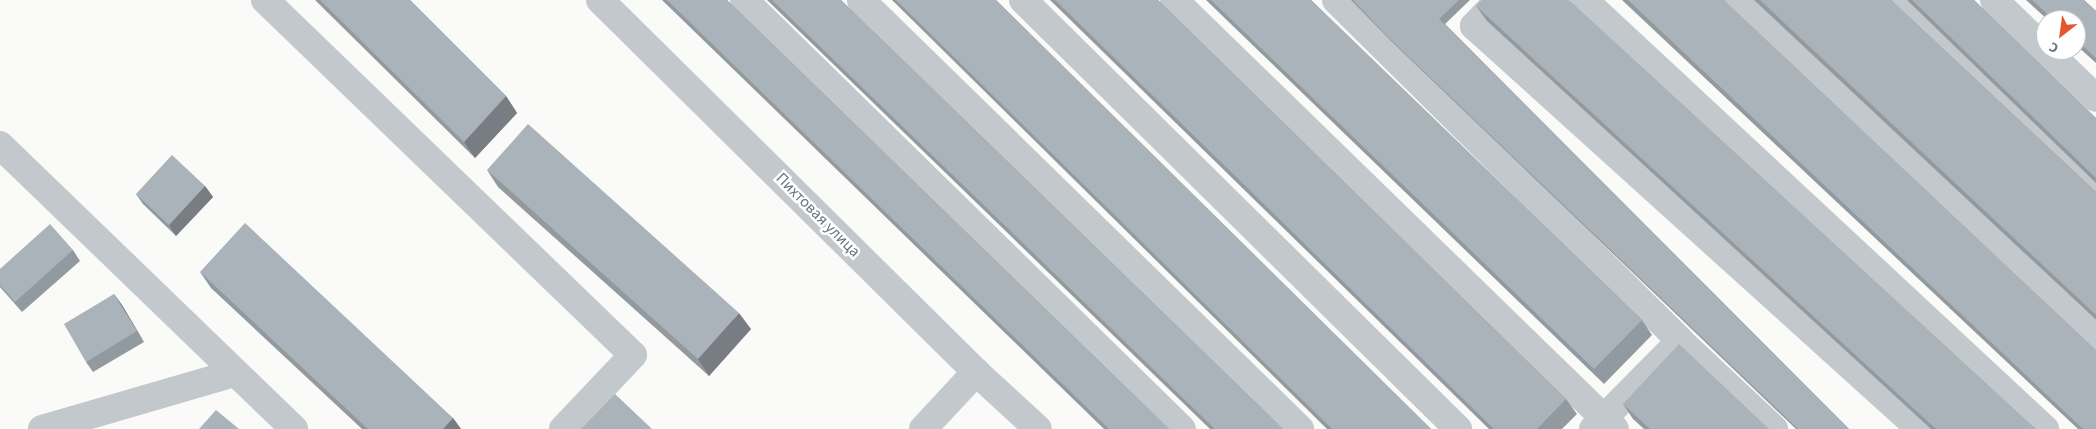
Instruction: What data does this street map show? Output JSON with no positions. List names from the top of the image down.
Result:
{
  "streets": {
    "street": ["Пихтовая улица"]
  },
  "north": "bottom left"
}
